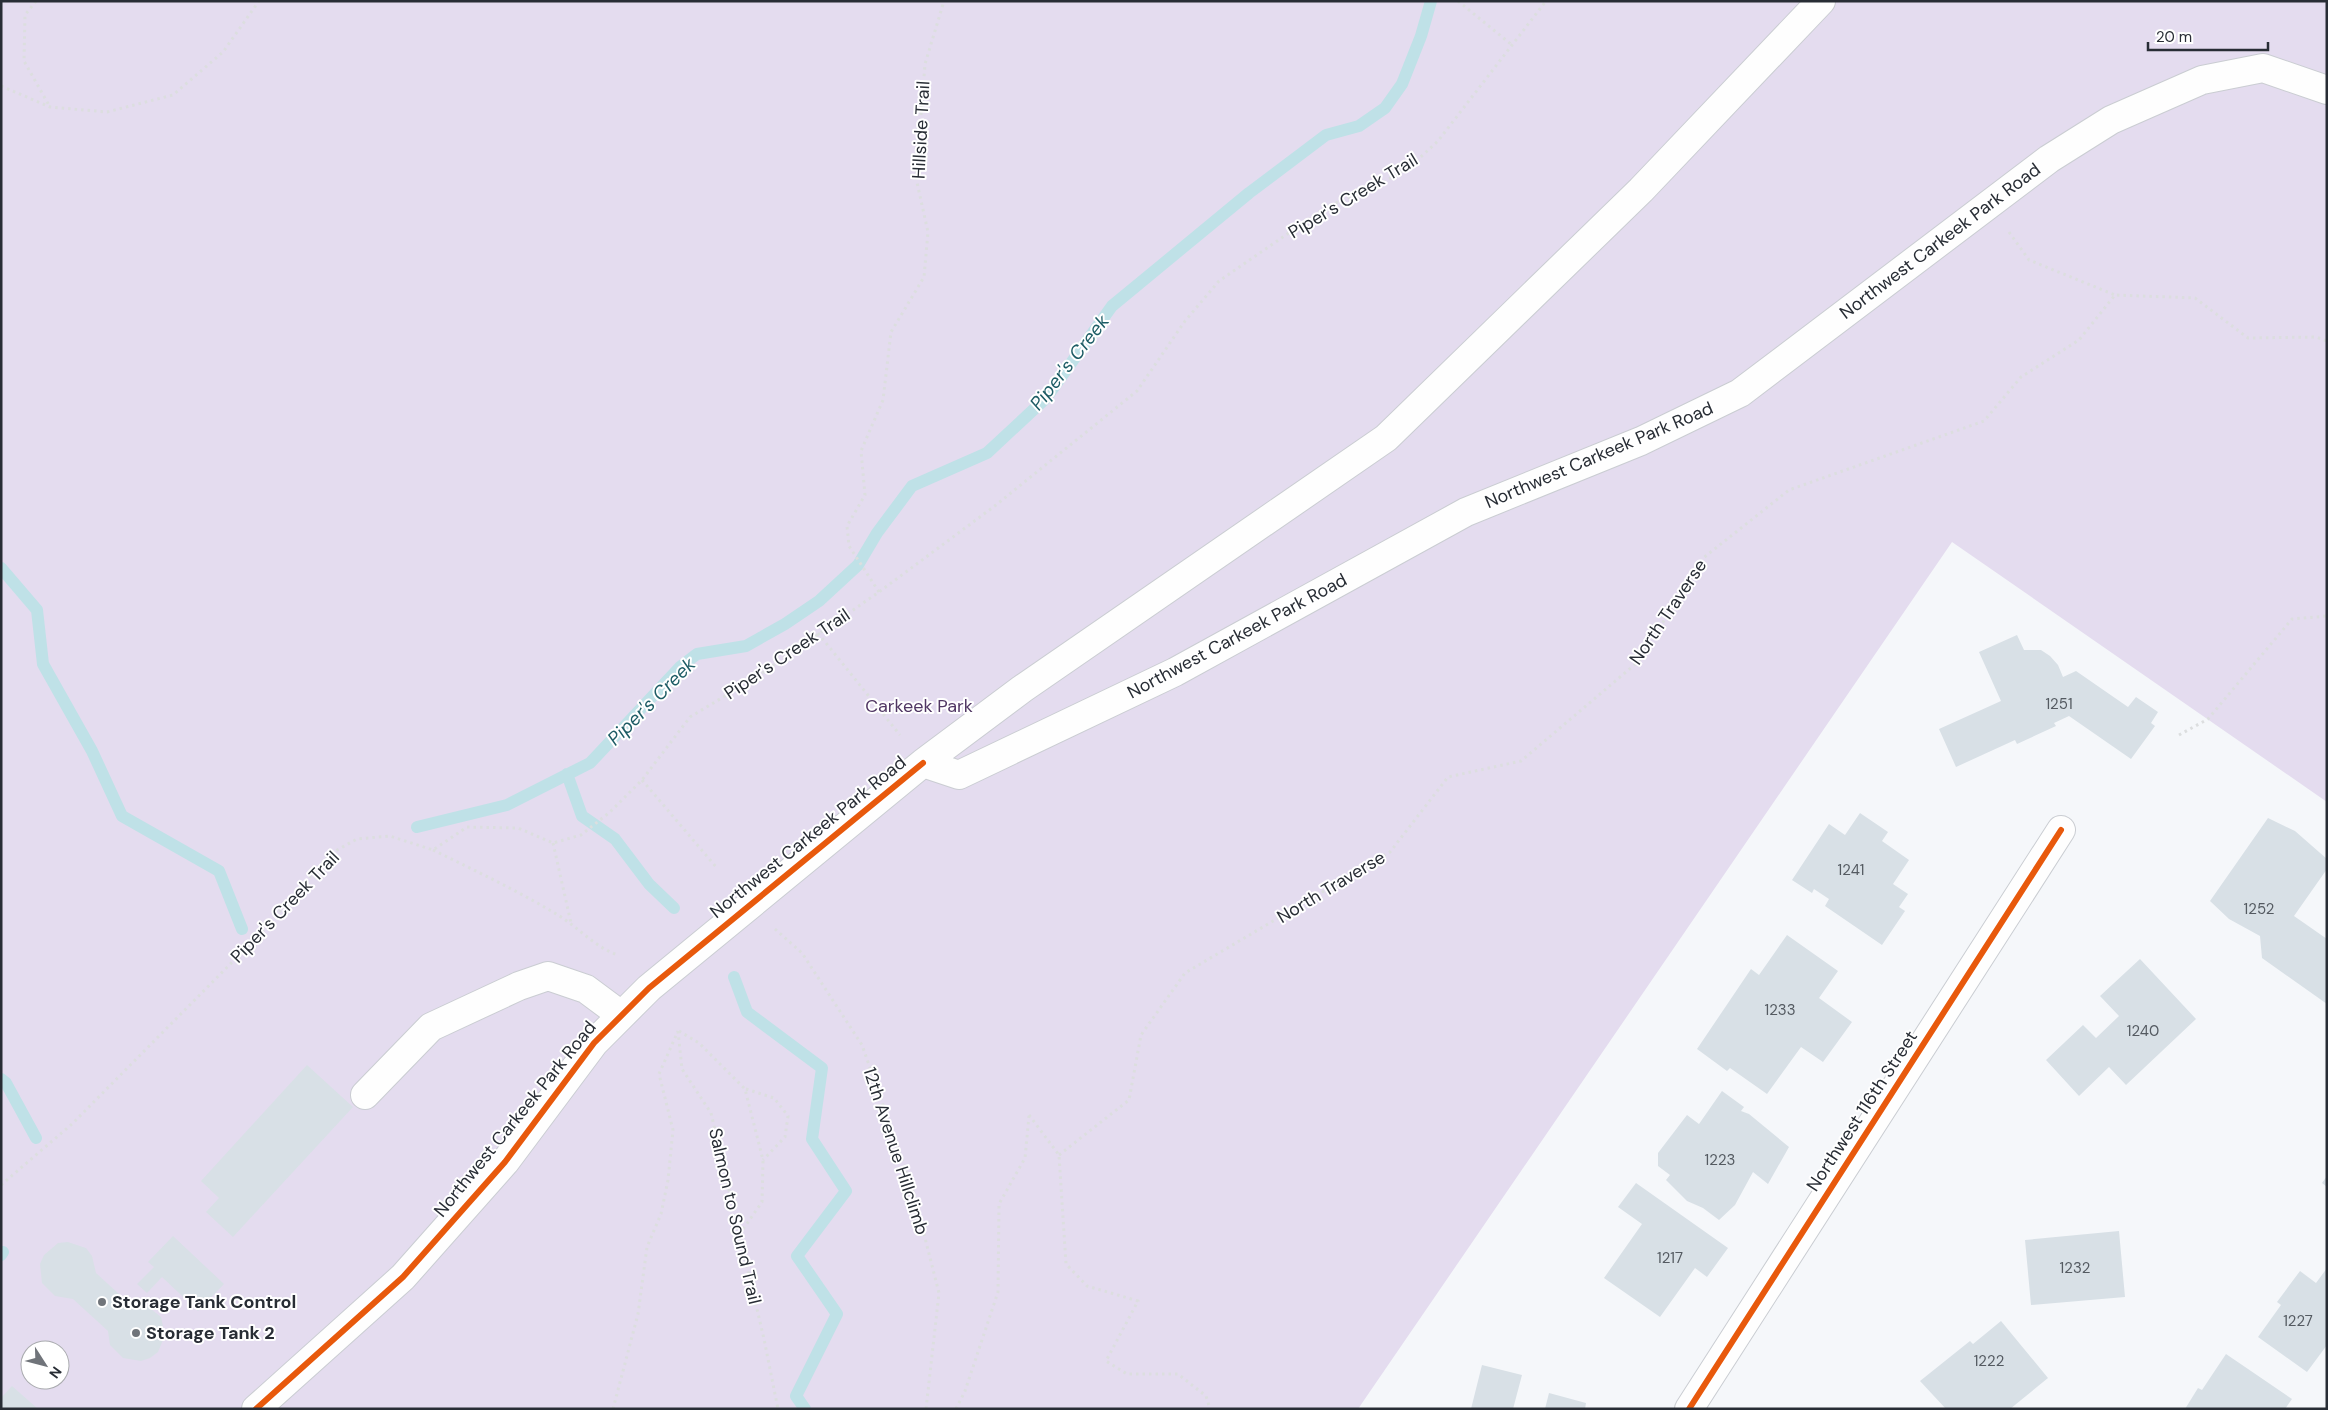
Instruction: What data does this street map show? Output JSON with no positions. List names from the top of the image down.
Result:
{
  "streets": {
    "street": ["Northwest Carkeek Park Road", "Northwest 116th Street"],
    "path": [
      "Hillside Trail",
      "Piper's Creek Trail",
      "North Traverse",
      "12th Avenue Hillclimb",
      "Salmon to Sound Trail"
    ]
  },
  "crossings": [
    ["Hillside Trail", "Piper's Creek Trail"]
  ],
  "water": ["Piper's Creek"],
  "parks": ["Carkeek Park"],
  "places": ["Storage Tank Control", "Storage Tank 2"],
  "house_numbers": [
    "1251",
    "1241",
    "1252",
    "1233",
    "1240",
    "1223",
    "1217",
    "1232",
    "1227",
    "1222"
  ],
  "scale_bar": "20 m",
  "north": "bottom right"
}
